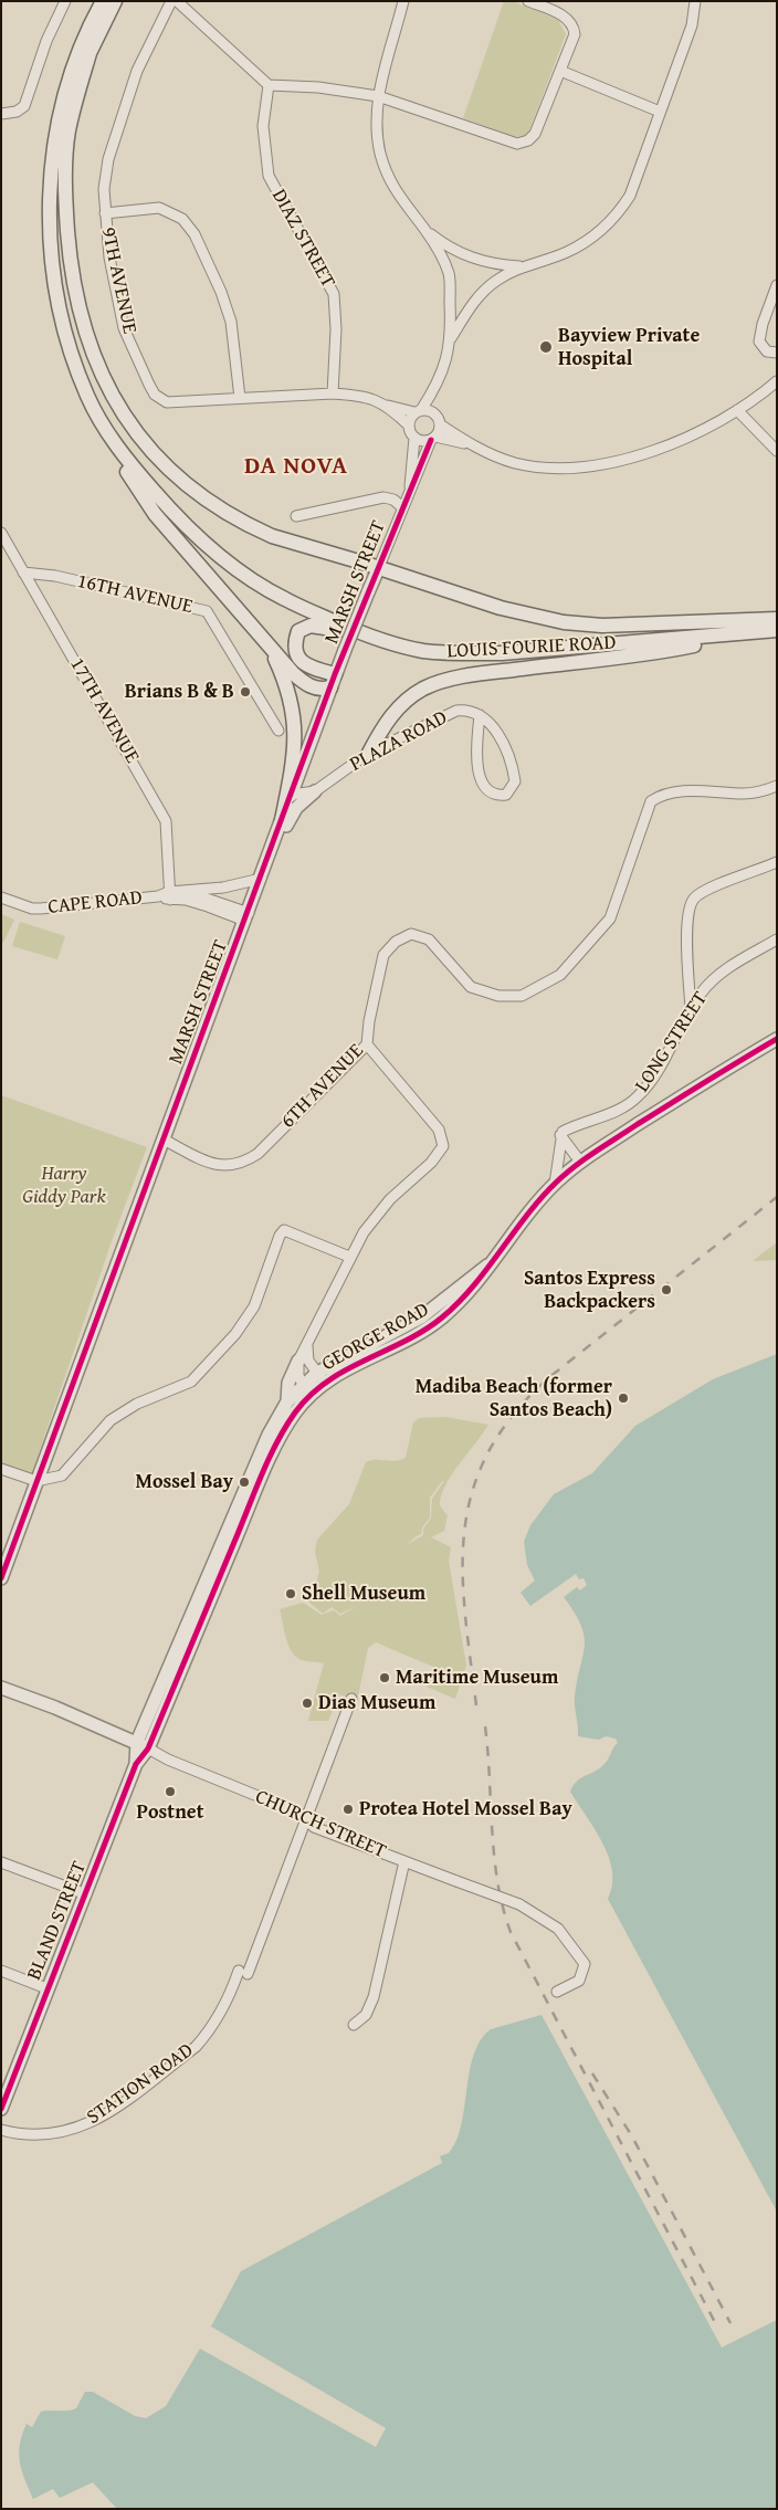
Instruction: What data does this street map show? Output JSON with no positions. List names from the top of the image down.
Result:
{
  "streets": {
    "main road": ["LOUIS FOURIE ROAD"],
    "street": [
      "DIAZ STREET",
      "9TH AVENUE",
      "MARSH STREET",
      "16TH AVENUE",
      "17TH AVENUE",
      "PLAZA ROAD",
      "CAPE ROAD",
      "LONG STREET",
      "6TH AVENUE",
      "GEORGE ROAD",
      "CHURCH STREET",
      "BLAND STREET",
      "STATION ROAD"
    ]
  },
  "crossings": [
    ["DIAZ STREET", "9TH AVENUE"],
    ["9TH AVENUE", "MARSH STREET"],
    ["MARSH STREET", "PLAZA ROAD"],
    ["MARSH STREET", "CAPE ROAD"],
    ["MARSH STREET", "6TH AVENUE"],
    ["16TH AVENUE", "17TH AVENUE"],
    ["17TH AVENUE", "CAPE ROAD"],
    ["GEORGE ROAD", "CHURCH STREET"],
    ["GEORGE ROAD", "BLAND STREET"],
    ["CHURCH STREET", "BLAND STREET"],
    ["CHURCH STREET", "STATION ROAD"]
  ],
  "districts": ["DA NOVA"],
  "parks": ["Harry Giddy Park"],
  "places": [
    "Bayview Private Hospital",
    "Brians B & B",
    "Santos Express Backpackers",
    "Madiba Beach (former Santos Beach)",
    "Mossel Bay",
    "Shell Museum",
    "Maritime Museum",
    "Dias Museum",
    "Postnet",
    "Protea Hotel Mossel Bay"
  ]
}
